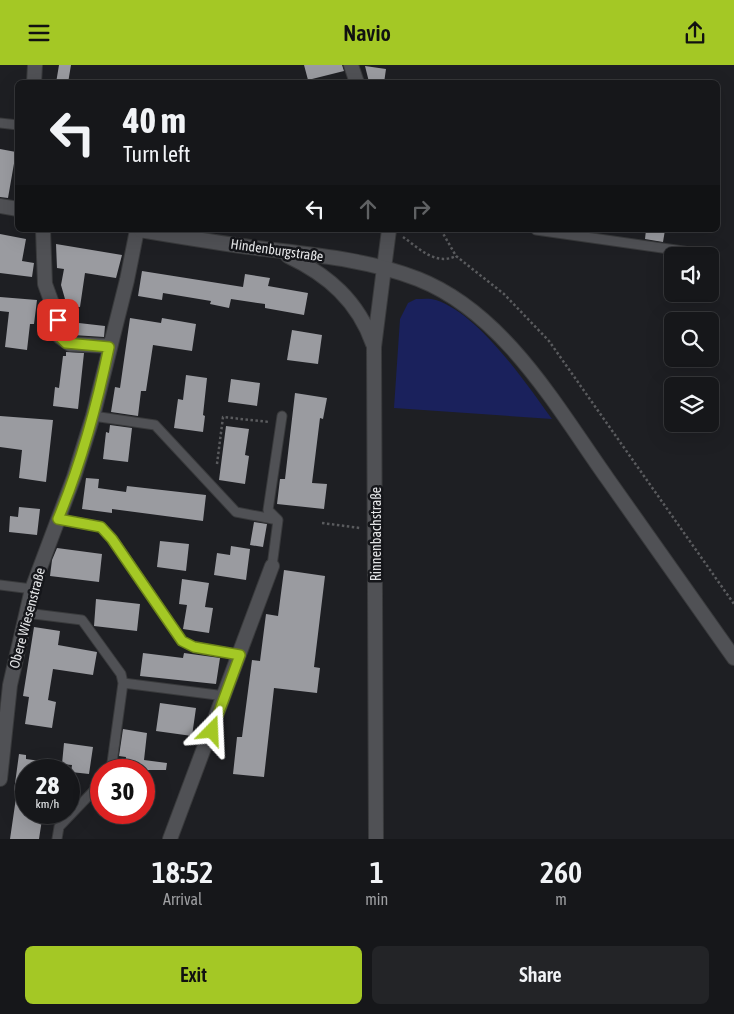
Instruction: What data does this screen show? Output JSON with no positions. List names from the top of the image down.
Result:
{
  "streets": {
    "main road": ["Hindenburgstraße", "Rinnenbachstraße", "Obere Wiesenstraße"]
  },
  "crossings": [
    ["Hindenburgstraße", "Rinnenbachstraße"]
  ],
  "page": {
    "header": "Navio",
    "turn": ["40 m", "Turn left"],
    "speed": "28 km/h",
    "limit": "30",
    "eta": [
      "18:52",
      "Arrival",
      "1",
      "min",
      "260",
      "m"
    ],
    "buttons": ["Exit", "Share"]
  }
}
